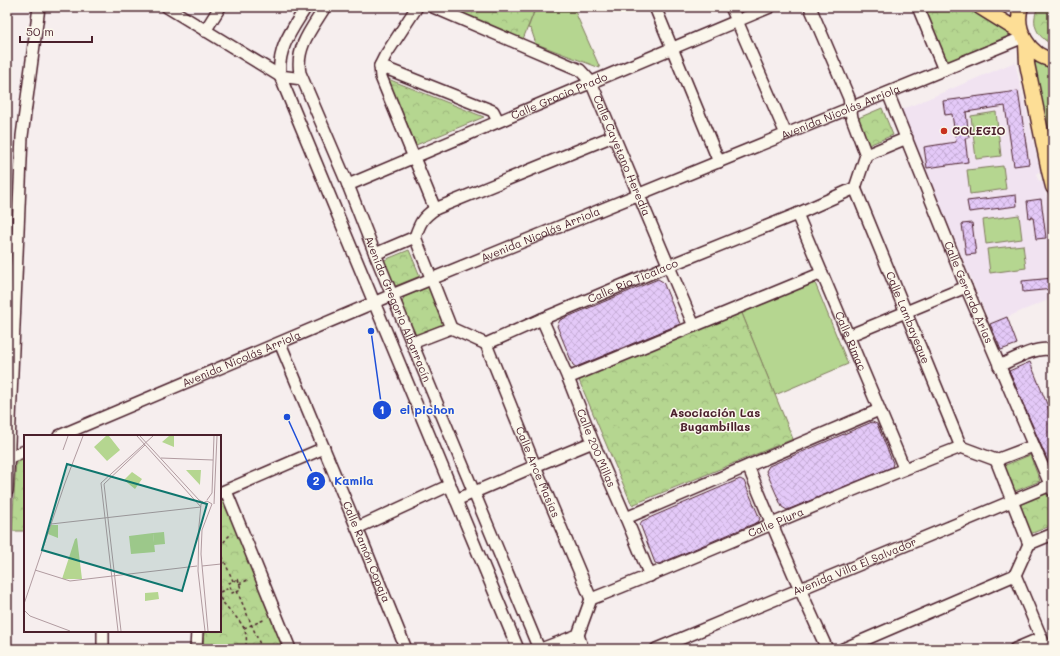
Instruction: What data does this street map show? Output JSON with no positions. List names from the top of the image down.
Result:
{
  "streets": {
    "street": [
      "Calle Grocio Prado",
      "Avenida Nicolás Arriola",
      "Calle Cayetano Heredia",
      "Calle Rio Ticalaco",
      "Calle Gerardo Arias",
      "Avenida Gregorio Albarracín",
      "Calle Lambayeque",
      "Calle Rimac",
      "Calle 200 Millas",
      "Calle Arce Masías",
      "Calle Piura",
      "Calle Ramón Copaja",
      "Avenida Villa El Salvador"
    ]
  },
  "crossings": [
    ["Calle Grocio Prado", "Calle Cayetano Heredia"],
    ["Calle Grocio Prado", "Avenida Gregorio Albarracín"],
    ["Avenida Nicolás Arriola", "Calle Cayetano Heredia"],
    ["Avenida Nicolás Arriola", "Calle Gerardo Arias"],
    ["Avenida Nicolás Arriola", "Avenida Gregorio Albarracín"],
    ["Avenida Nicolás Arriola", "Calle Ramón Copaja"],
    ["Calle Cayetano Heredia", "Calle Rio Ticalaco"],
    ["Calle Rio Ticalaco", "Calle Lambayeque"],
    ["Calle Rio Ticalaco", "Calle Rimac"],
    ["Calle Rio Ticalaco", "Calle 200 Millas"],
    ["Calle Rio Ticalaco", "Calle Arce Masías"],
    ["Calle Gerardo Arias", "Avenida Villa El Salvador"],
    ["Calle Lambayeque", "Calle Piura"],
    ["Calle Rimac", "Calle Piura"],
    ["Calle 200 Millas", "Calle Piura"],
    ["Calle Arce Masías", "Calle Piura"]
  ],
  "districts": ["Asociación Las Bugambillas"],
  "places": ["COLEGIO", "el pichon", "Kamila"],
  "scale_bar": "50 m"
}
